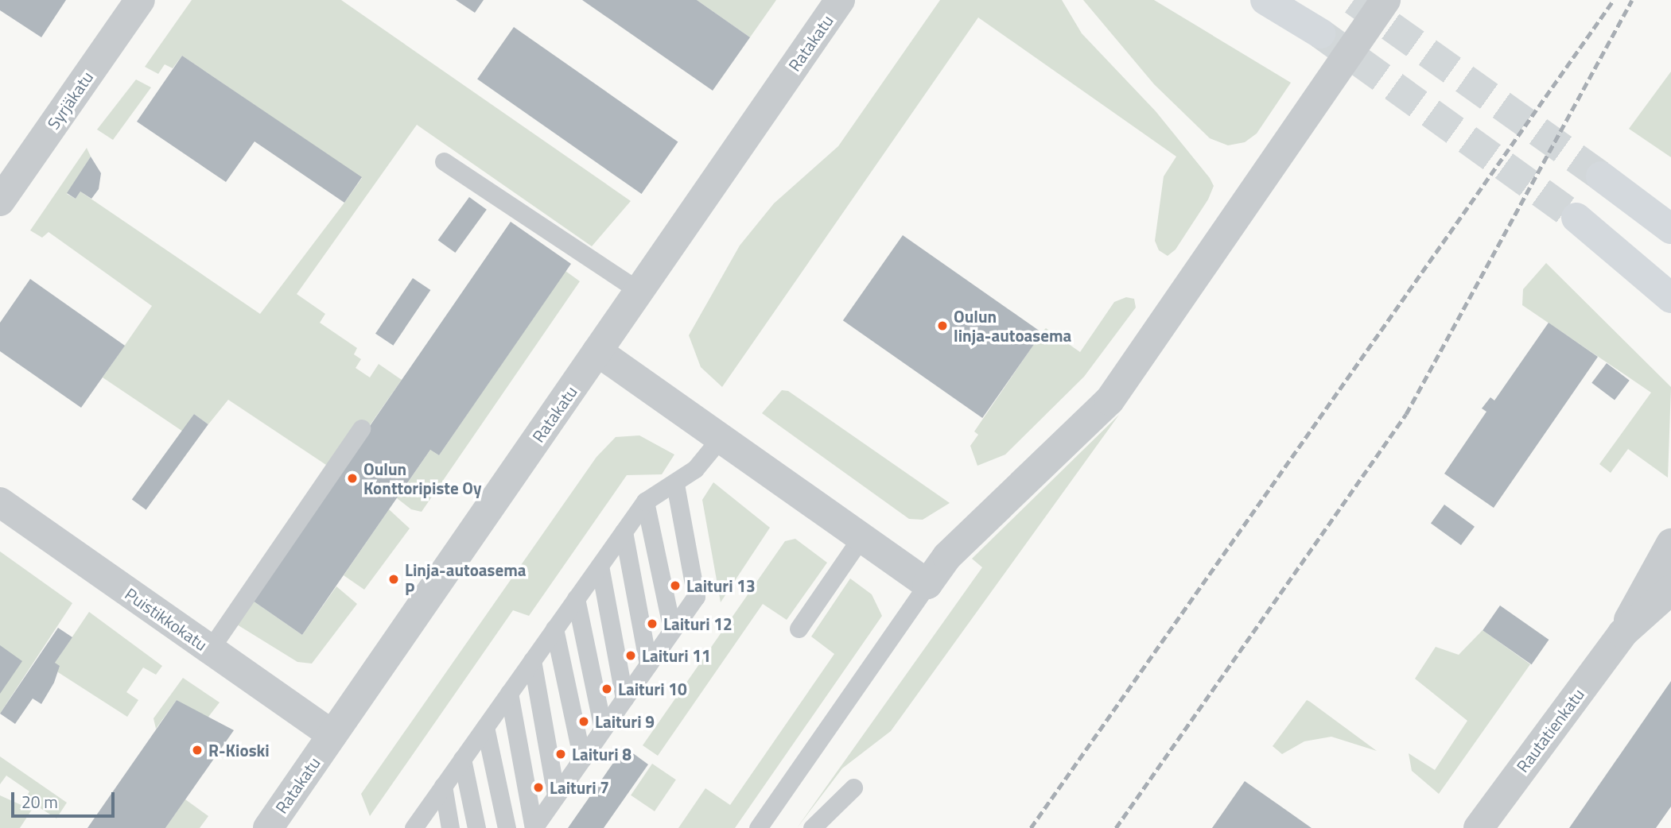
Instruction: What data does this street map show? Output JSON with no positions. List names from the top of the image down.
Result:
{
  "streets": {
    "street": [
      "Ratakatu",
      "Syrjäkatu",
      "Puistikkokatu",
      "Rautatienkatu"
    ]
  },
  "crossings": [
    ["Ratakatu", "Puistikkokatu"]
  ],
  "places": [
    "Oulun linja-autoasema",
    "Oulun Konttoripiste Oy",
    "Linja-autoasema P",
    "Laituri 13",
    "Laituri 12",
    "Laituri 11",
    "Laituri 10",
    "Laituri 9",
    "R-Kioski",
    "Laituri 8",
    "Laituri 7"
  ],
  "scale_bar": "20 m"
}
